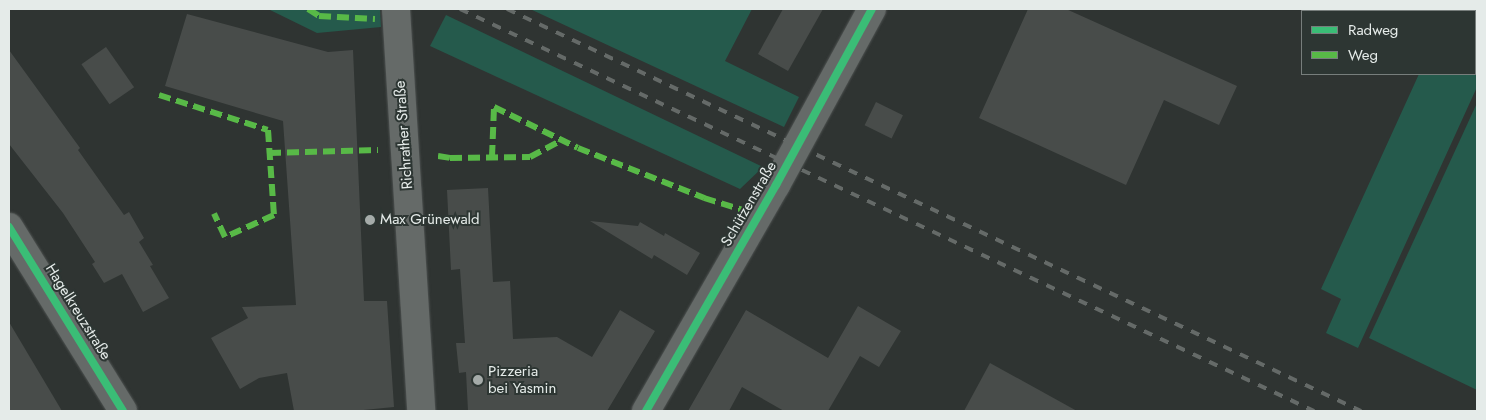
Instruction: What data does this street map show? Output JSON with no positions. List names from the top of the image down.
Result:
{
  "streets": {
    "street": ["Richrather Straße", "Schützenstraße", "Hagelkreuzstraße"]
  },
  "places": ["Max Grünewald", "Pizzeria bei Yasmin"],
  "legend": ["Radweg", "Weg"]
}
